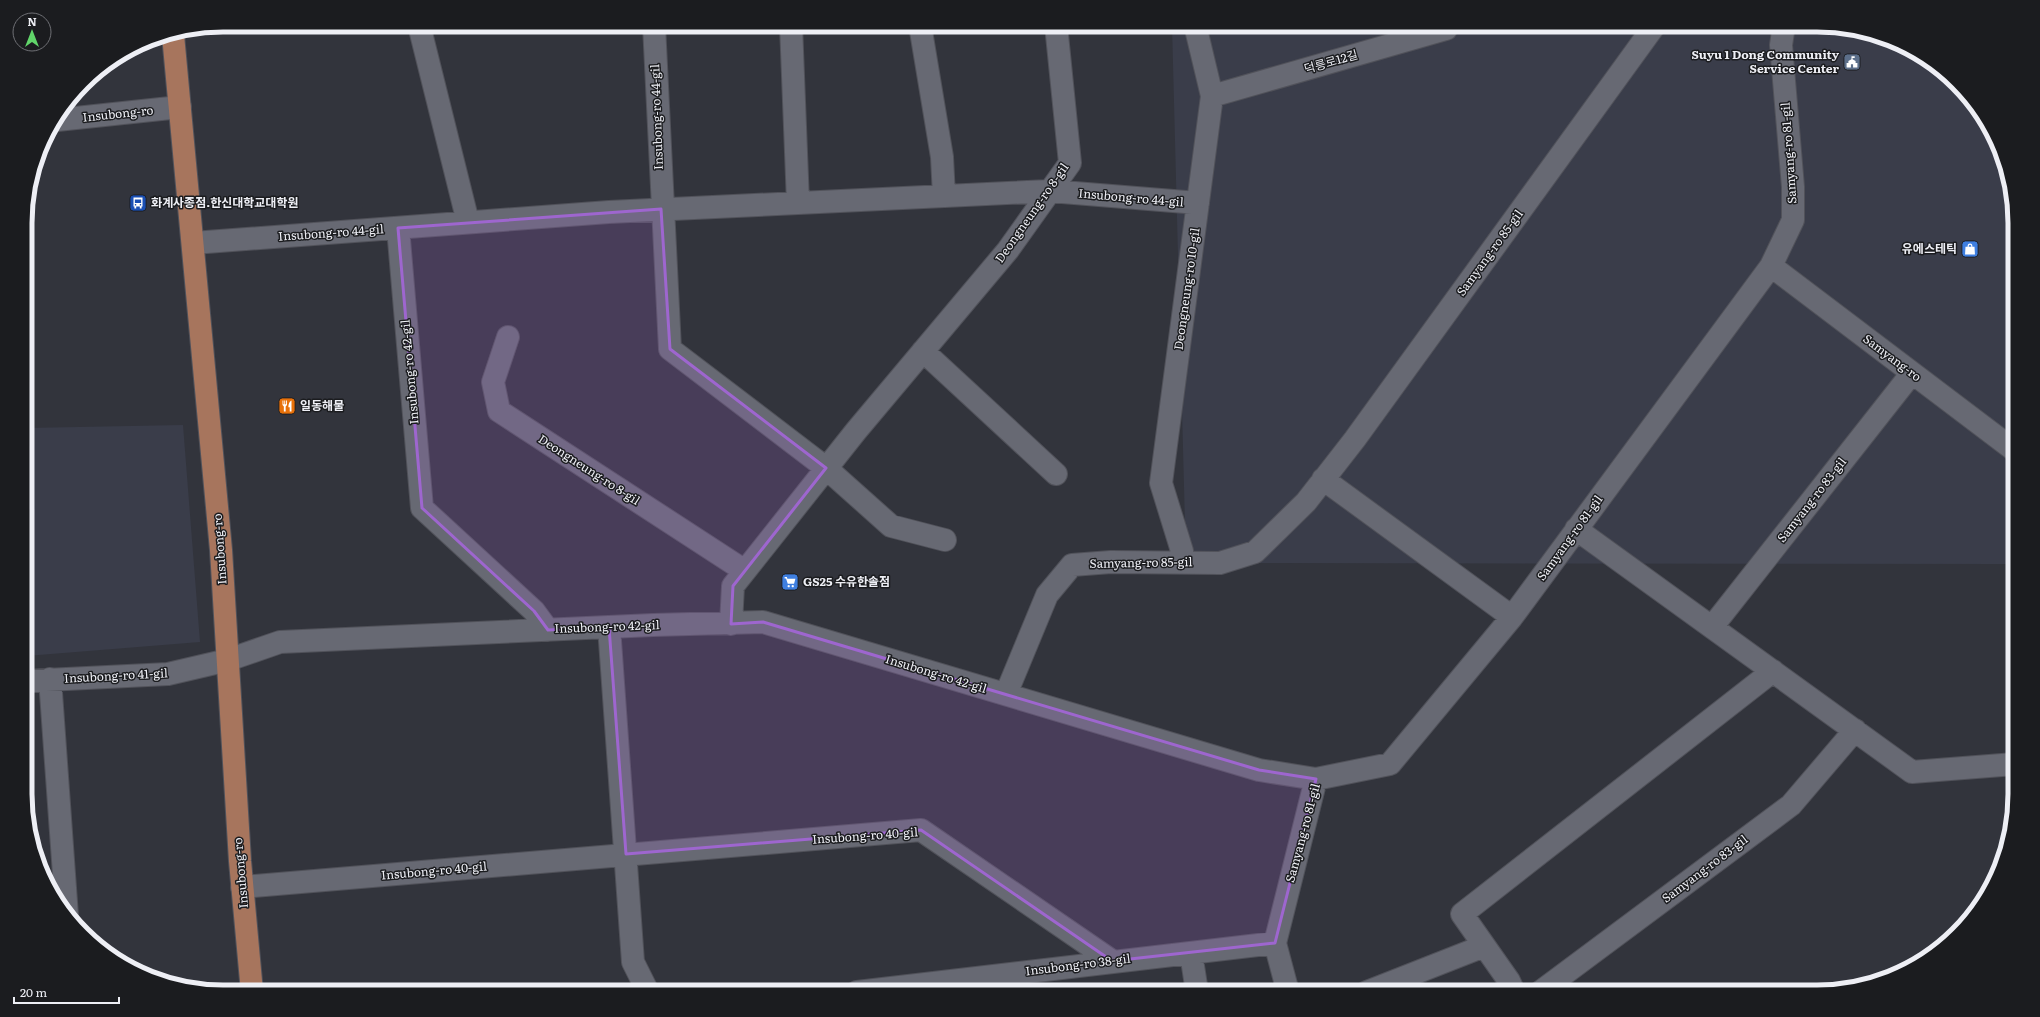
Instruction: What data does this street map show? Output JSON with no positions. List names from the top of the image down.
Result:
{
  "streets": {
    "main road": ["Insubong-ro"],
    "street": [
      "덕릉로12길",
      "Insubong-ro 44-gil",
      "Samyang-ro 81-gil",
      "Deongneung-ro 8-gil",
      "Samyang-ro 85-gil",
      "Deongneung-ro 10-gil",
      "Samyang-ro",
      "Insubong-ro 42-gil",
      "Samyang-ro 83-gil",
      "Insubong-ro 41-gil",
      "Insubong-ro 40-gil",
      "Insubong-ro 38-gil"
    ]
  },
  "crossings": [
    ["덕릉로12길", "Deongneung-ro 10-gil"],
    ["Insubong-ro", "Insubong-ro 44-gil"],
    ["Insubong-ro", "Insubong-ro 42-gil"],
    ["Insubong-ro", "Insubong-ro 41-gil"],
    ["Insubong-ro", "Insubong-ro 40-gil"],
    ["Insubong-ro 44-gil", "Deongneung-ro 8-gil"],
    ["Insubong-ro 44-gil", "Deongneung-ro 10-gil"],
    ["Insubong-ro 44-gil", "Insubong-ro 42-gil"],
    ["Samyang-ro 81-gil", "Samyang-ro"],
    ["Samyang-ro 81-gil", "Insubong-ro 42-gil"],
    ["Samyang-ro 81-gil", "Insubong-ro 38-gil"],
    ["Deongneung-ro 8-gil", "Insubong-ro 42-gil"],
    ["Samyang-ro 85-gil", "Insubong-ro 42-gil"],
    ["Samyang-ro", "Samyang-ro 83-gil"],
    ["Insubong-ro 42-gil", "Insubong-ro 41-gil"],
    ["Insubong-ro 40-gil", "Insubong-ro 38-gil"]
  ],
  "places": {
    "public building": ["Suyu 1 Dong Community Service Center"],
    "bus stop": ["화계사종점.한신대학교대학원"],
    "shop": ["유에스테틱"],
    "restaurant": ["일동해물"],
    "supermarket": ["GS25 수유한솔점"]
  },
  "scale_bar": "20 m",
  "north": "top"
}
